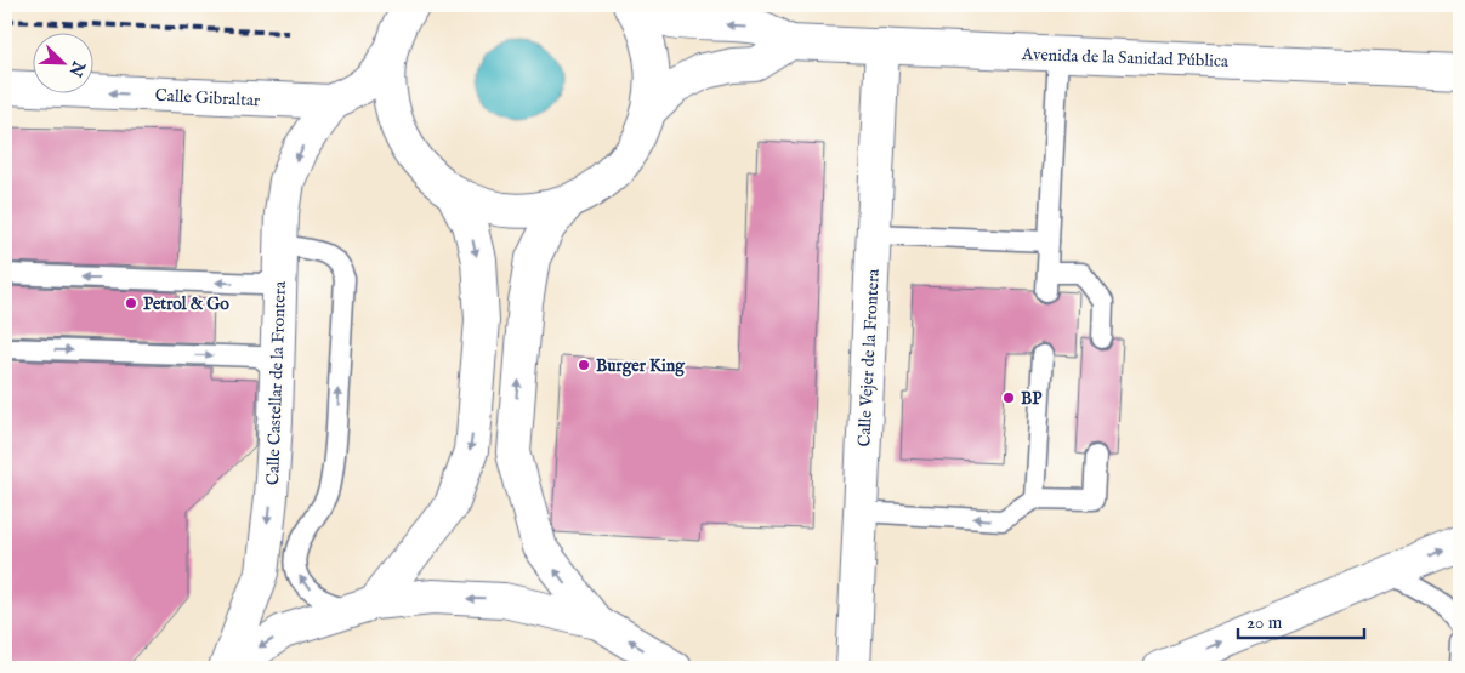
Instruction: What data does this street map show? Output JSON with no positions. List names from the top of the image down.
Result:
{
  "streets": {
    "street": [
      "Avenida de la Sanidad Pública",
      "Calle Gibraltar",
      "Calle Vejer de la Frontera",
      "Calle Castellar de la Frontera"
    ]
  },
  "crossings": [
    ["Avenida de la Sanidad Pública", "Calle Vejer de la Frontera"],
    ["Calle Gibraltar", "Calle Castellar de la Frontera"]
  ],
  "one_way": ["Calle Gibraltar"],
  "places": ["Petrol & Go", "Burger King", "BP"],
  "scale_bar": "20 m",
  "north": "bottom right"
}
